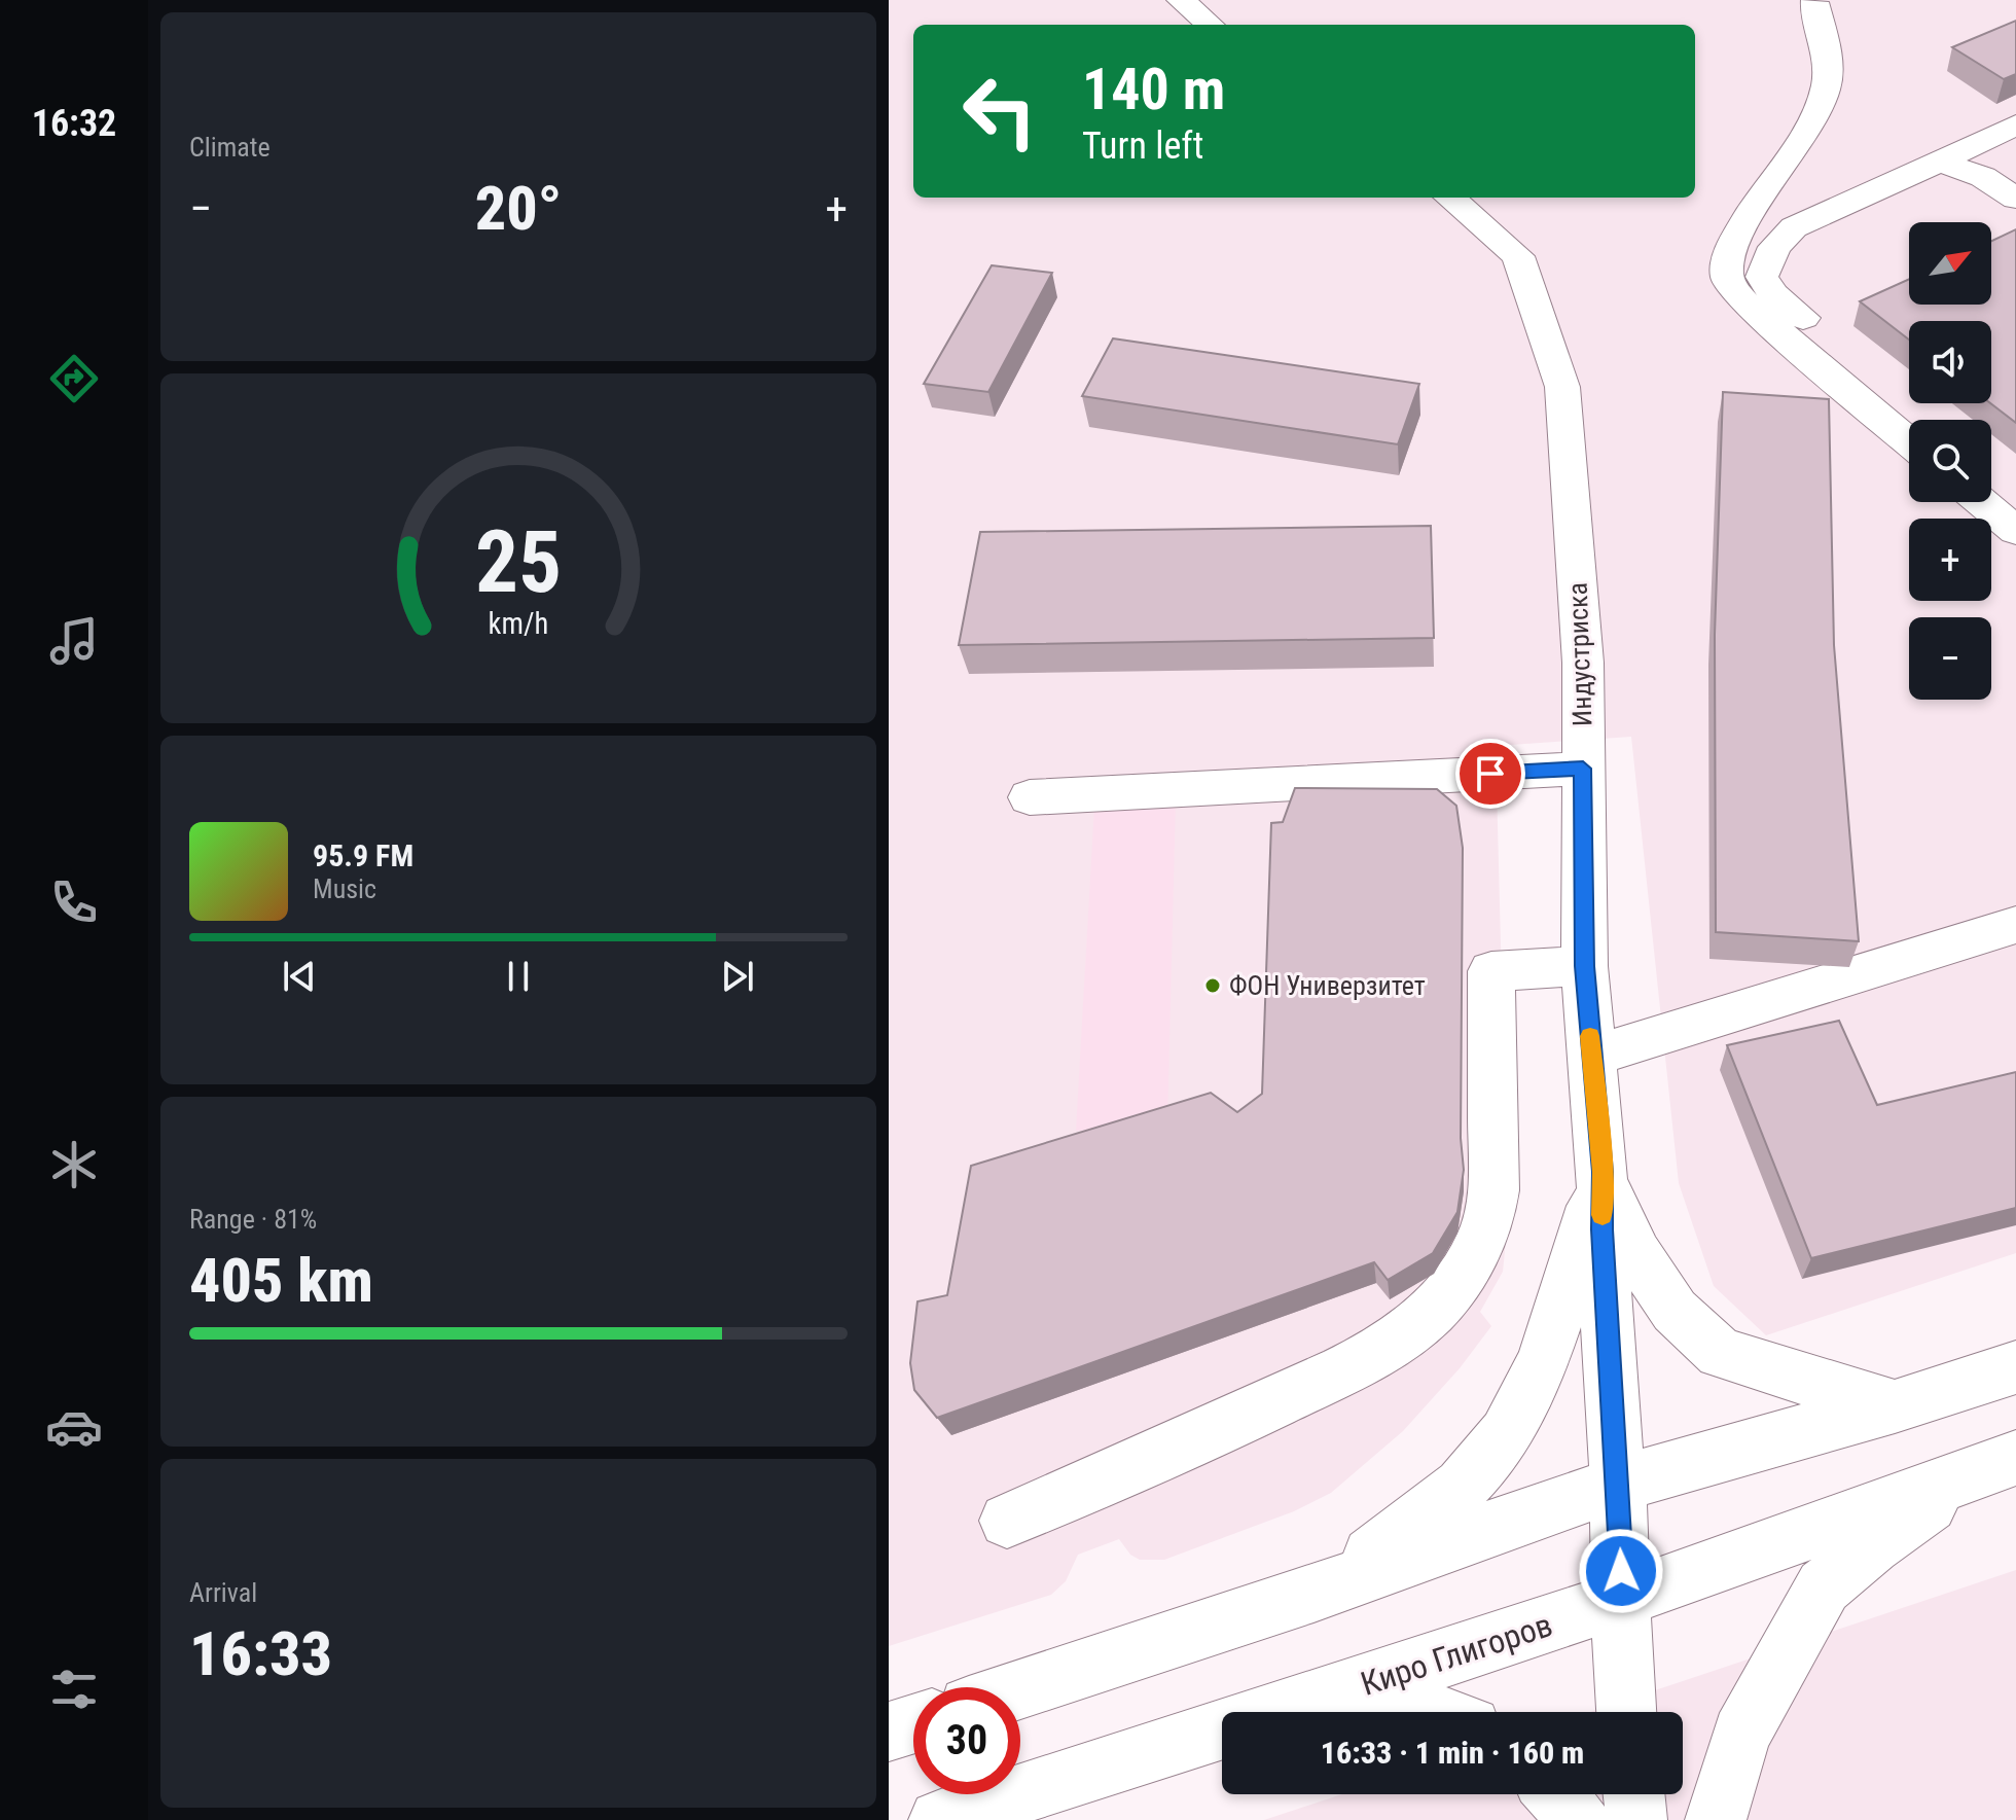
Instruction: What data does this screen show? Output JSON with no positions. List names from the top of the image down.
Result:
{
  "streets": {
    "street": ["Индустриска", "Киро Глигоров"]
  },
  "crossings": [
    ["Индустриска", "Киро Глигоров"]
  ],
  "places": ["ФОН Универзитет"],
  "north": "top right",
  "page": {
    "tabs": "16:32",
    "tile": [
      "Climate",
      ["Range · 81%", "405 km"],
      ["Arrival", "16:33"]
    ],
    "turn": ["140 m", "Turn left"],
    "heat": ["−", "20°", "+"],
    "map_buttons": ["+", "−"],
    "song": ["95.9 FM", "Music"],
    "limit": "30",
    "trip": "16:33 · 1 min · 160 m",
    "gauge": ["25", "km/h"]
  }
}
